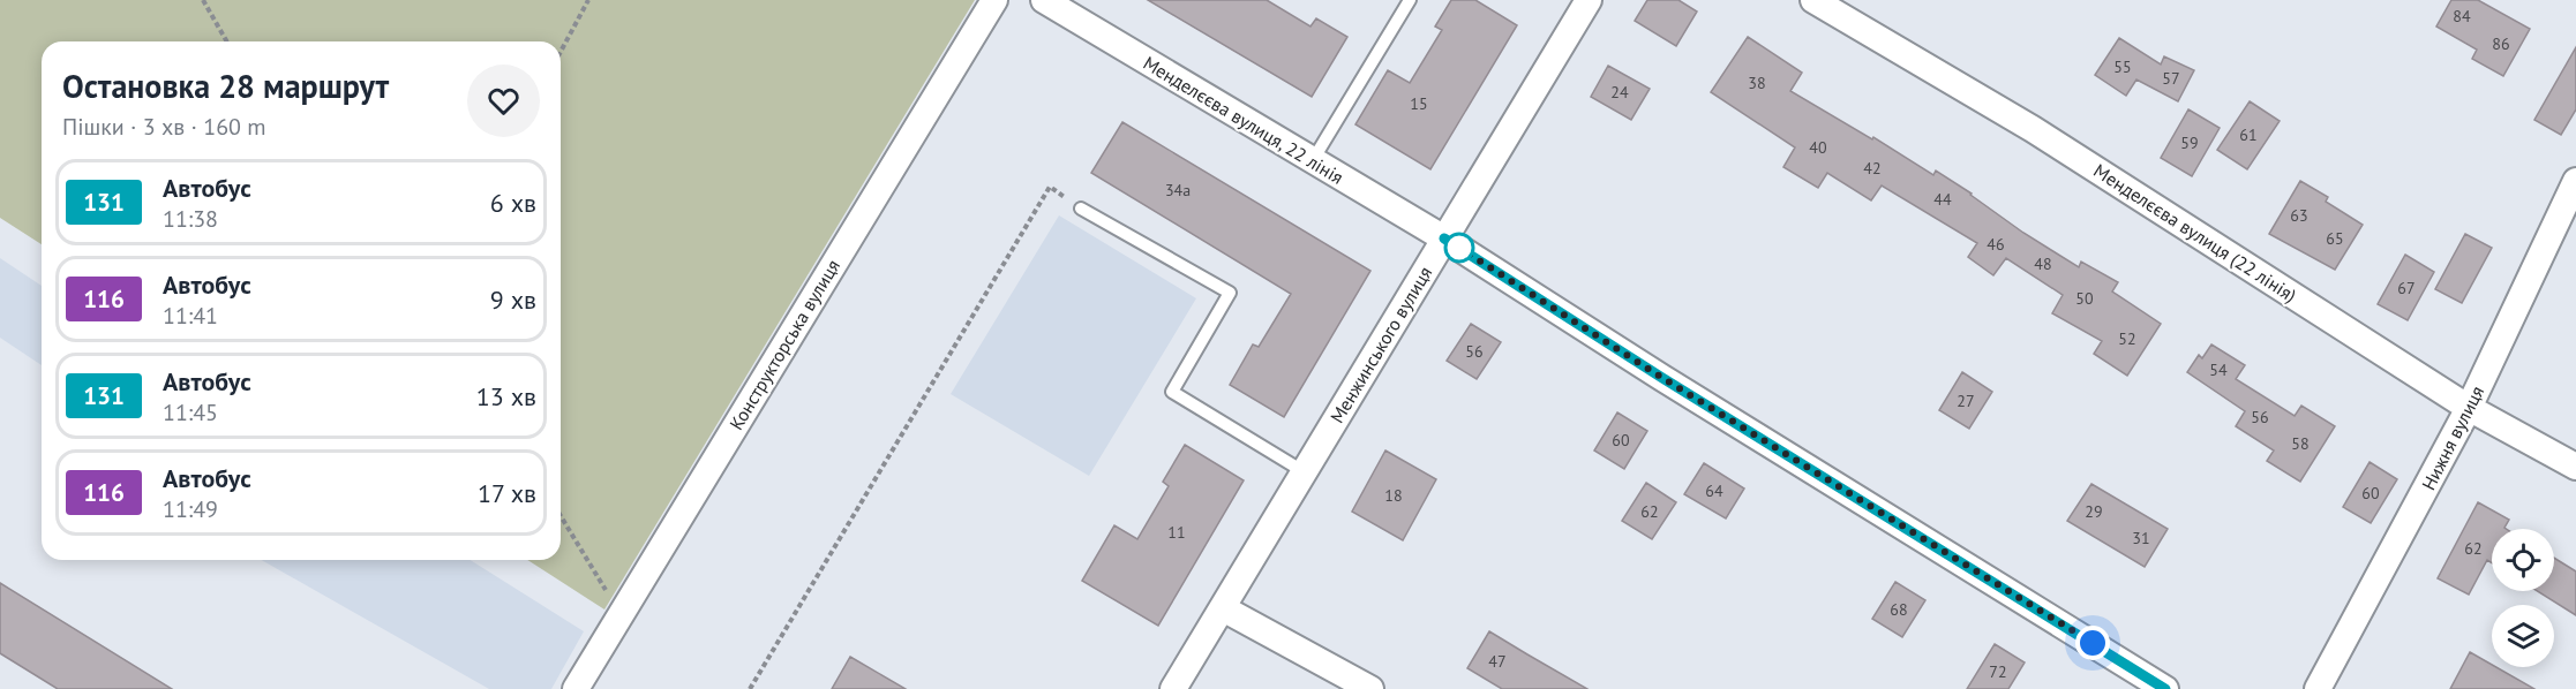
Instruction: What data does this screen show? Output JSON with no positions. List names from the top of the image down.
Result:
{
  "streets": {
    "street": [
      "Менделєєва вулиця, 22 лінія",
      "Менделєєва вулиця (22 лiнiя)",
      "Конструкторська вулиця",
      "Менжинського вулиця",
      "Нижня вулиця"
    ]
  },
  "crossings": [
    ["Менделєєва вулиця, 22 лінія", "Менжинського вулиця"],
    ["Менделєєва вулиця (22 лiнiя)", "Нижня вулиця"]
  ],
  "lines": ["bus line 131"],
  "house_numbers": [
    "84",
    "86",
    "55",
    "57",
    "38",
    "24",
    "15",
    "61",
    "59",
    "40",
    "42",
    "34а",
    "44",
    "63",
    "65",
    "46",
    "48",
    "67",
    "50",
    "52",
    "56",
    "54",
    "27",
    "56",
    "60",
    "58",
    "64",
    "60",
    "18",
    "62",
    "29",
    "11",
    "31",
    "62",
    "68",
    "47",
    "72"
  ],
  "page": {
    "heading": ["Остановка 28 маршрут", "Пішки · 3 хв · 160 m"],
    "list": [
      {
        "mark": "131",
        "name": "Автобус",
        "note": "11:38",
        "value": "6 хв"
      },
      {
        "mark": "116",
        "name": "Автобус",
        "note": "11:41",
        "value": "9 хв"
      },
      {
        "mark": "131",
        "name": "Автобус",
        "note": "11:45",
        "value": "13 хв"
      },
      {
        "mark": "116",
        "name": "Автобус",
        "note": "11:49",
        "value": "17 хв"
      }
    ]
  }
}
